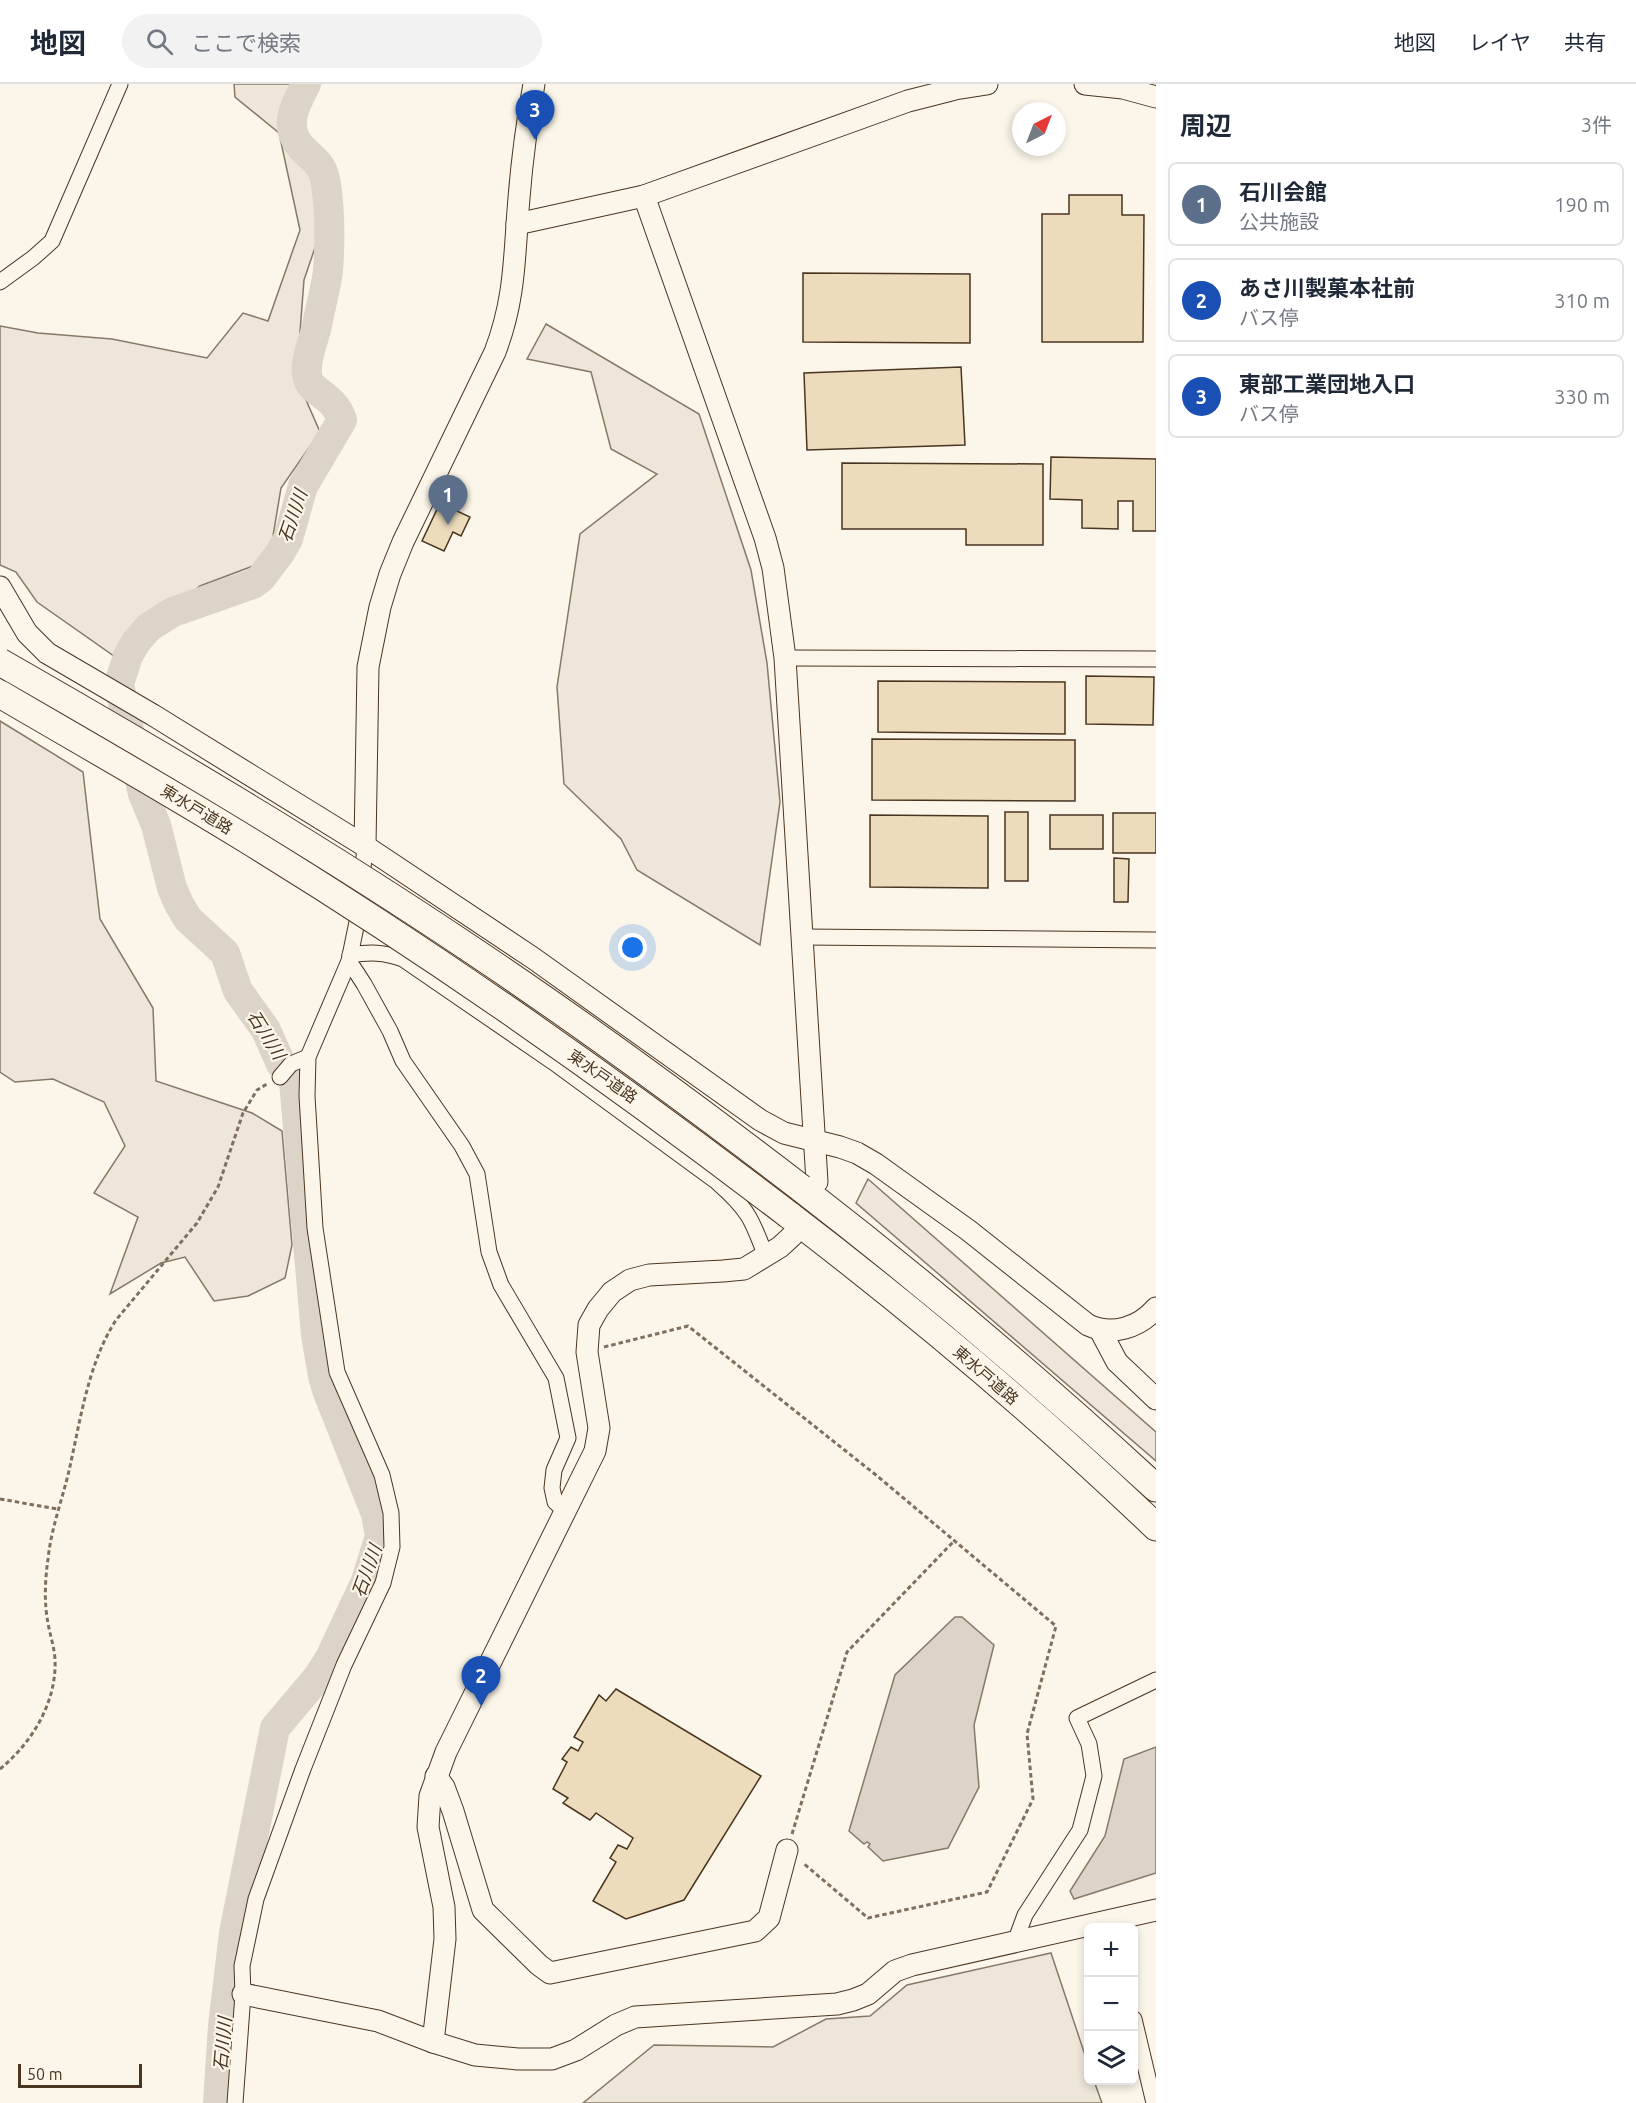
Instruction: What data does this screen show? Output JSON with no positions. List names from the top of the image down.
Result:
{
  "streets": {
    "highway": ["東水戸道路"]
  },
  "water": ["石川川"],
  "scale_bar": "50 m",
  "north": "top right",
  "page": {
    "header": "地図",
    "search": "ここで検索",
    "nav": ["地図", "レイヤ", "共有"],
    "heading": ["周辺", "3件"],
    "pins": ["3", "1", "2"],
    "list": [
      {
        "mark": "1",
        "name": "石川会館",
        "note": "公共施設",
        "value": "190 m"
      },
      {
        "mark": "2",
        "name": "あさ川製菓本社前",
        "note": "バス停",
        "value": "310 m"
      },
      {
        "mark": "3",
        "name": "東部工業団地入口",
        "note": "バス停",
        "value": "330 m"
      }
    ],
    "map_buttons": ["+", "−"],
    "scale": "50 m"
  }
}
